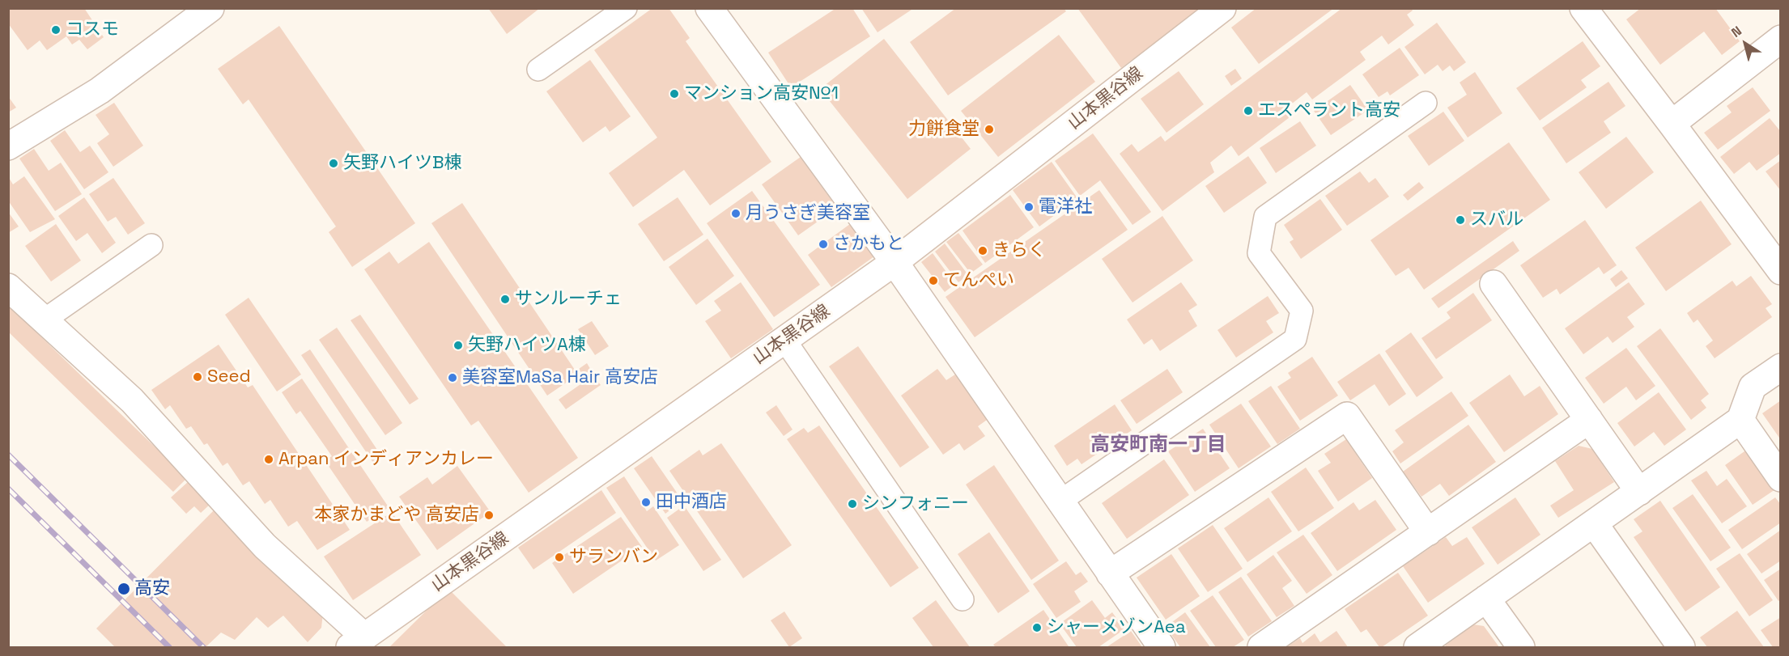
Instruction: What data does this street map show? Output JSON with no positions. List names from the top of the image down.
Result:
{
  "streets": {
    "street": ["山本黒谷線"]
  },
  "districts": ["高安町南一丁目"],
  "places": [
    "コスモ",
    "マンション高安№1",
    "エスペラント高安",
    "力餅食堂",
    "矢野ハイツB棟",
    "電洋社",
    "月うさぎ美容室",
    "スバル",
    "さかもと",
    "きらく",
    "てんぺい",
    "サンルーチェ",
    "矢野ハイツA棟",
    "Seed",
    "美容室MaSa Hair 高安店",
    "Arpan インディアンカレー",
    "田中酒店",
    "シンフォニー",
    "本家かまどや 高安店",
    "サランバン",
    "高安",
    "シャーメゾンAea"
  ],
  "north": "top left"
}
